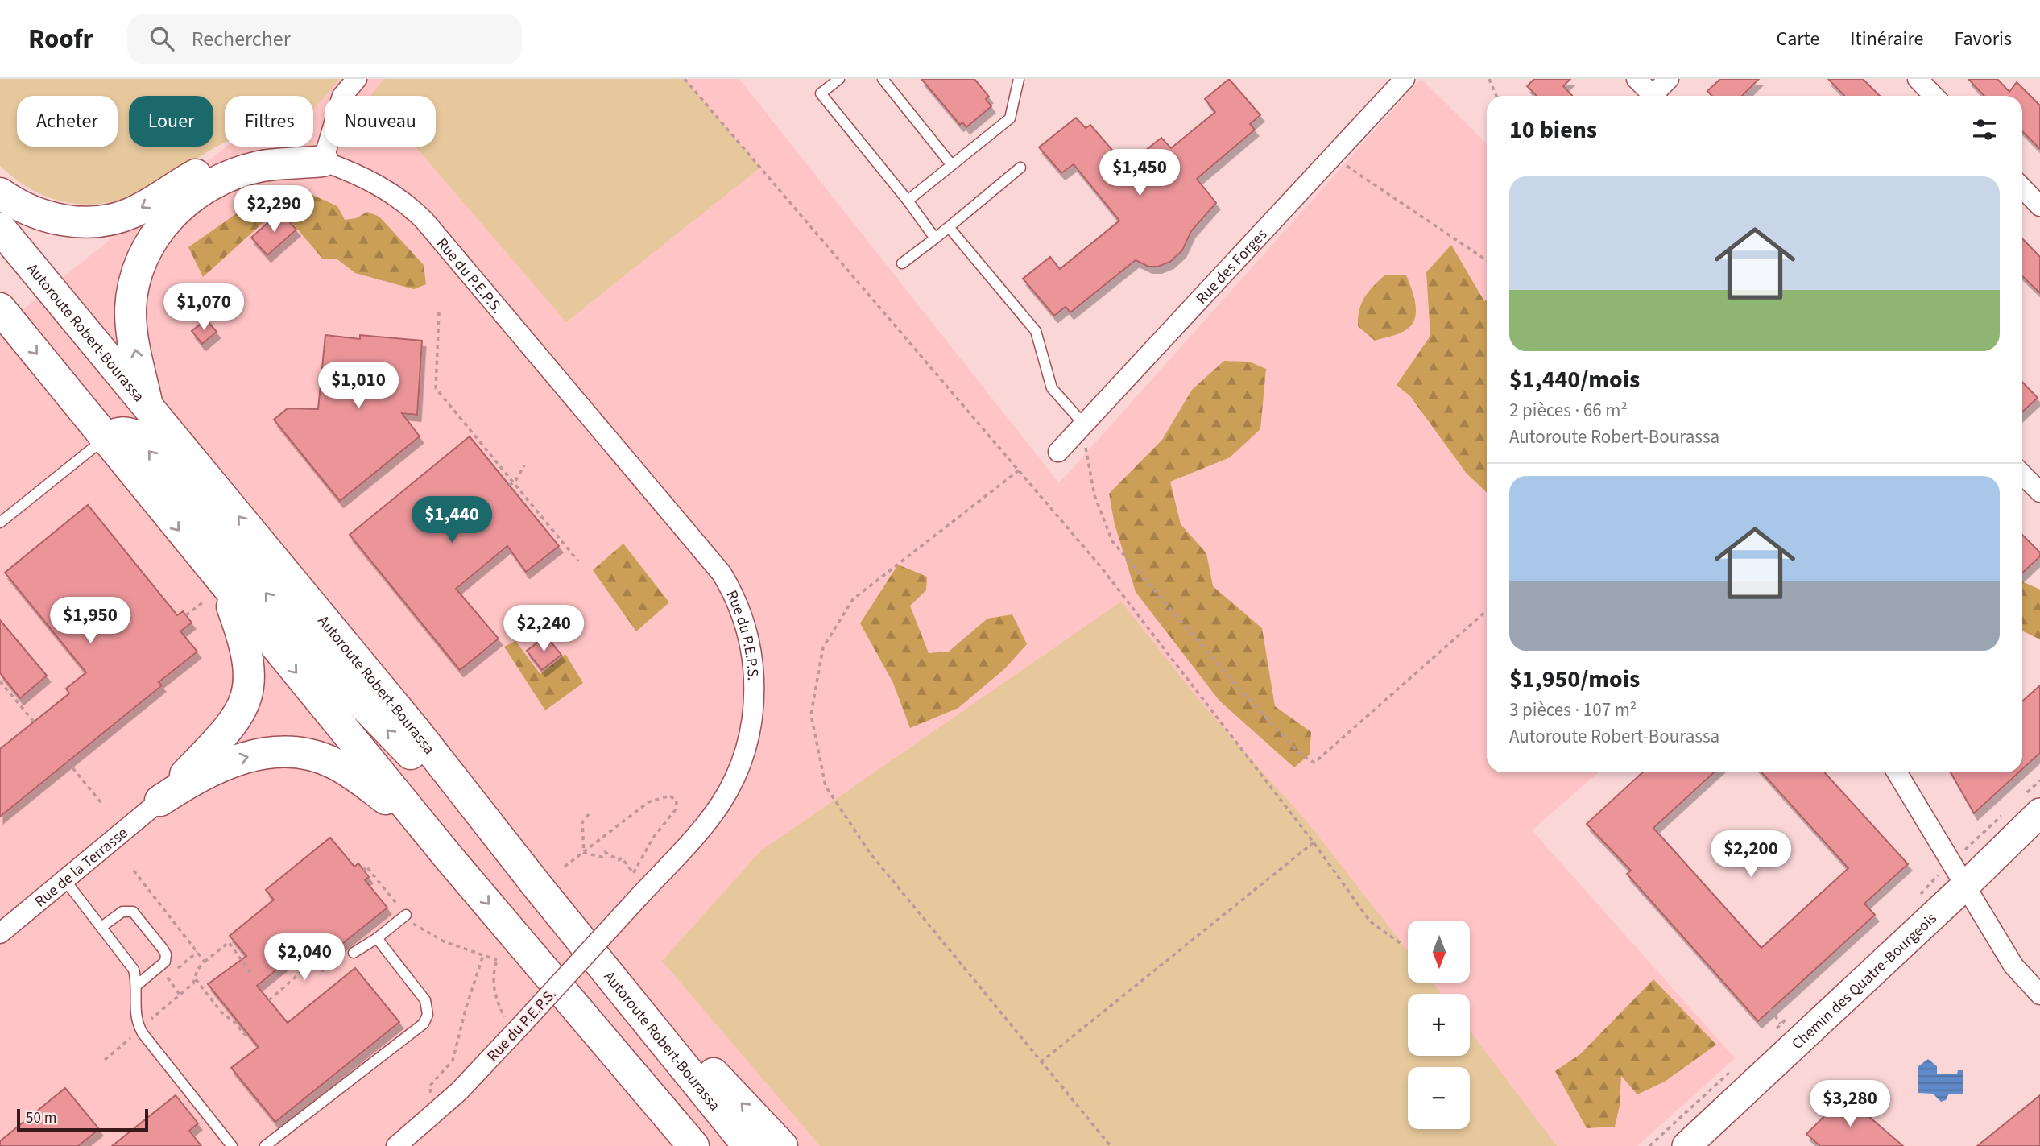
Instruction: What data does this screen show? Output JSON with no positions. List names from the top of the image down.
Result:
{
  "streets": {
    "highway": ["Autoroute Robert-Bourassa"],
    "main road": ["Chemin des Quatre-Bourgeois"],
    "street": ["Rue des Forges", "Rue du P.E.P.S.", "Rue de la Terrasse"]
  },
  "scale_bar": "50 m",
  "north": "bottom",
  "page": {
    "header": "Roofr",
    "search": "Rechercher",
    "nav": ["Carte", "Itinéraire", "Favoris"],
    "chip": [
      "Acheter",
      "Louer",
      "Filtres",
      "Nouveau"
    ],
    "heading": "10 biens",
    "price": [
      "$1,450",
      "$2,290",
      "$1,070",
      "$1,010",
      "$1,440",
      "$1,950",
      "$2,240",
      "$2,200",
      "$2,040",
      "$3,280"
    ],
    "list": [
      {
        "name": "$1,440/mois",
        "note": "2 pièces · 66 m² · Autoroute Robert-Bourassa"
      },
      {
        "name": "$1,950/mois",
        "note": "3 pièces · 107 m² · Autoroute Robert-Bourassa"
      }
    ],
    "map_buttons": ["+", "−"],
    "scale": "50 m"
  }
}
